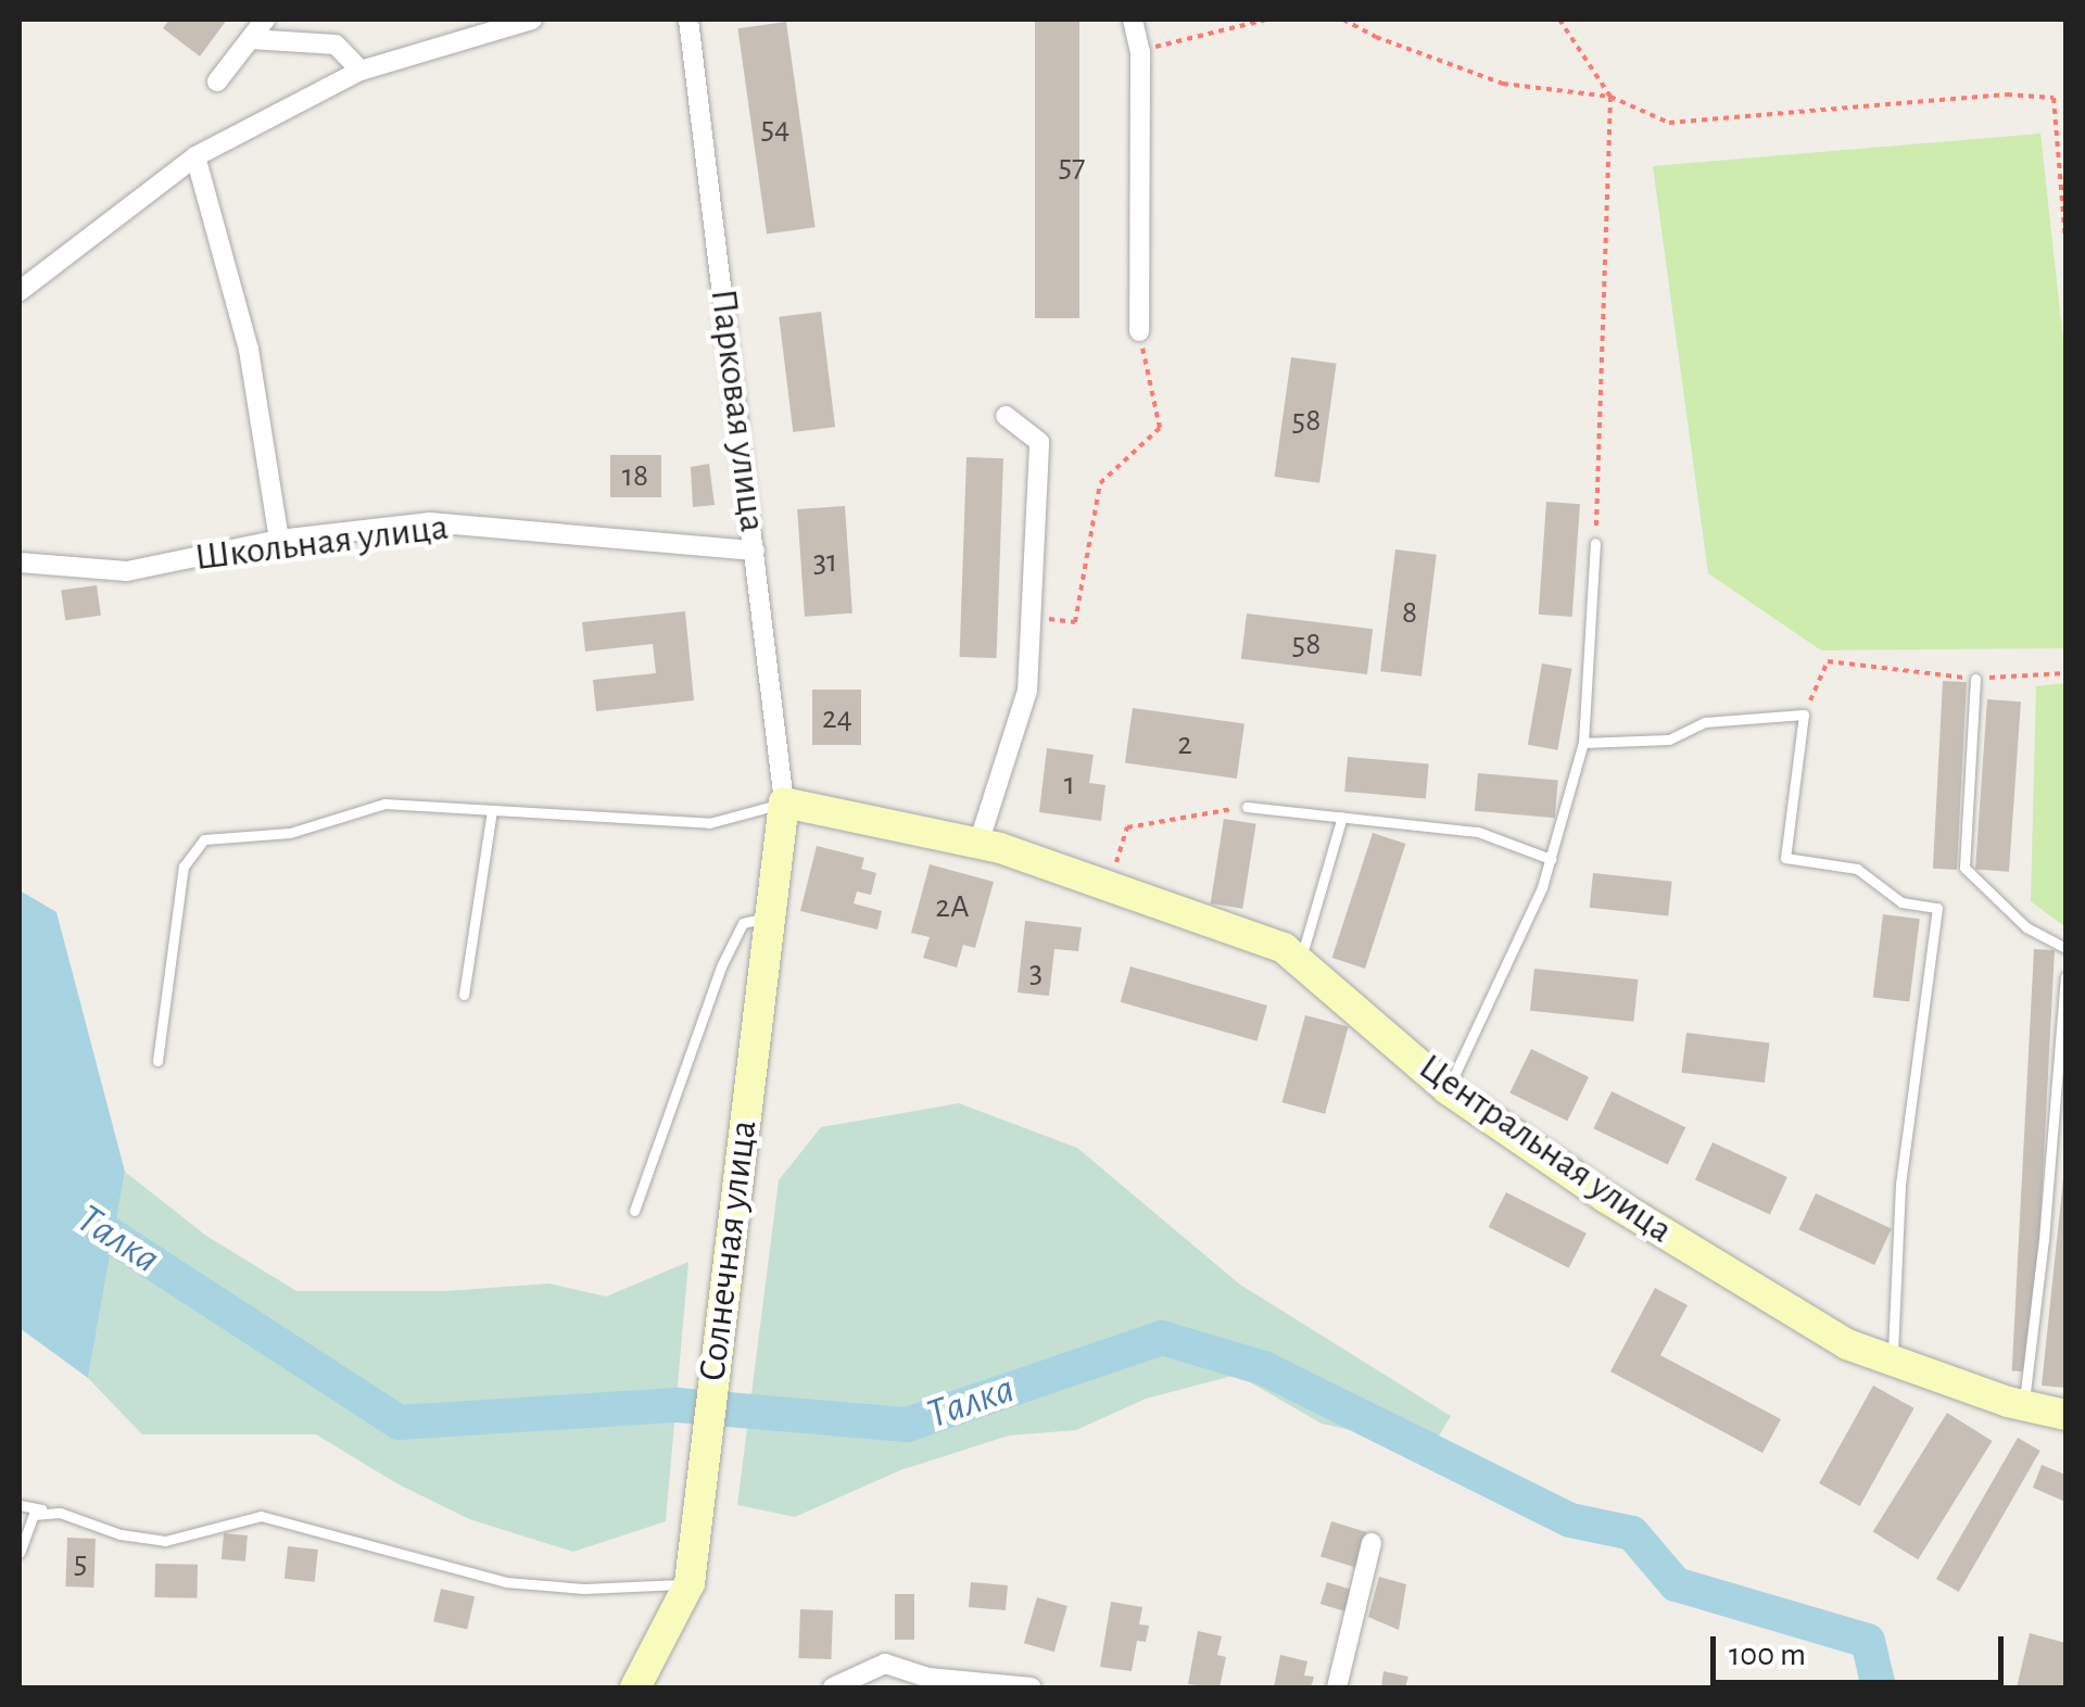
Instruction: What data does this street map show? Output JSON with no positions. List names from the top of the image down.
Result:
{
  "streets": {
    "street": [
      "Парковая улица",
      "Школьная улица",
      "Центральная улица",
      "Солнечная улица"
    ]
  },
  "crossings": [
    ["Парковая улица", "Школьная улица"],
    ["Парковая улица", "Центральная улица"],
    ["Парковая улица", "Солнечная улица"],
    ["Центральная улица", "Солнечная улица"]
  ],
  "water": ["Талка"],
  "house_numbers": [
    "54",
    "57",
    "58",
    "18",
    "31",
    "8",
    "58",
    "24",
    "2",
    "1",
    "2А",
    "3",
    "5"
  ],
  "scale_bar": "100 m"
}
